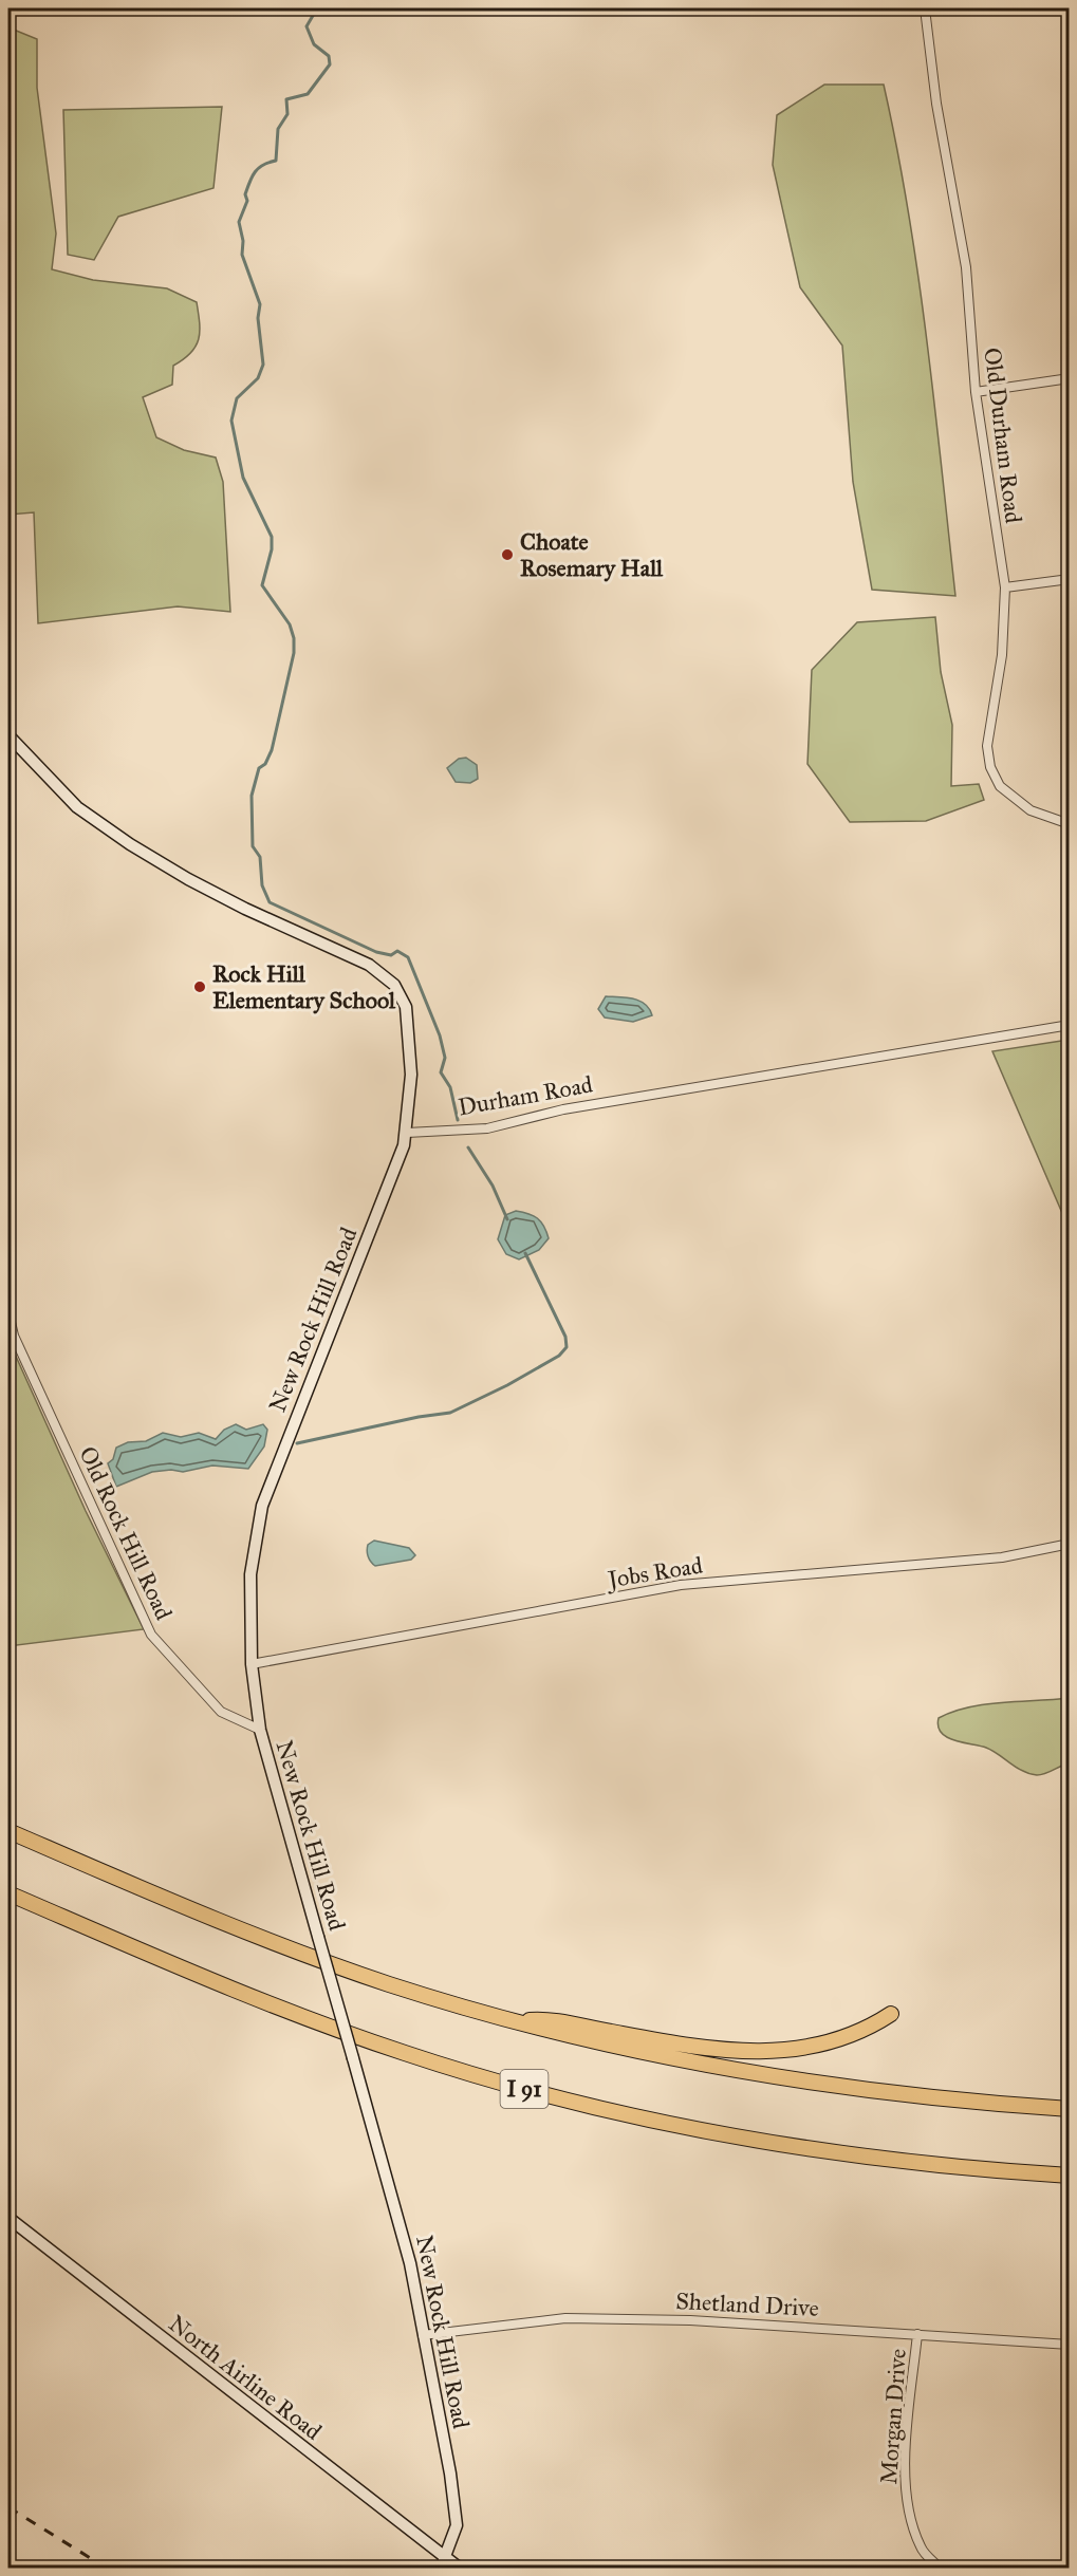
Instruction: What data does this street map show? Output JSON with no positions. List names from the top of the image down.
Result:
{
  "streets": {
    "highway": ["I 91"],
    "main road": ["New Rock Hill Road", "North Airline Road"],
    "street": [
      "Old Durham Road",
      "Durham Road",
      "Old Rock Hill Road",
      "Jobs Road",
      "Shetland Drive",
      "Morgan Drive"
    ]
  },
  "crossings": [
    ["Durham Road", "New Rock Hill Road"],
    ["New Rock Hill Road", "Old Rock Hill Road"],
    ["New Rock Hill Road", "Jobs Road"],
    ["New Rock Hill Road", "Shetland Drive"],
    ["New Rock Hill Road", "North Airline Road"],
    ["Shetland Drive", "Morgan Drive"]
  ],
  "places": ["Choate Rosemary Hall", "Rock Hill Elementary School"]
}
